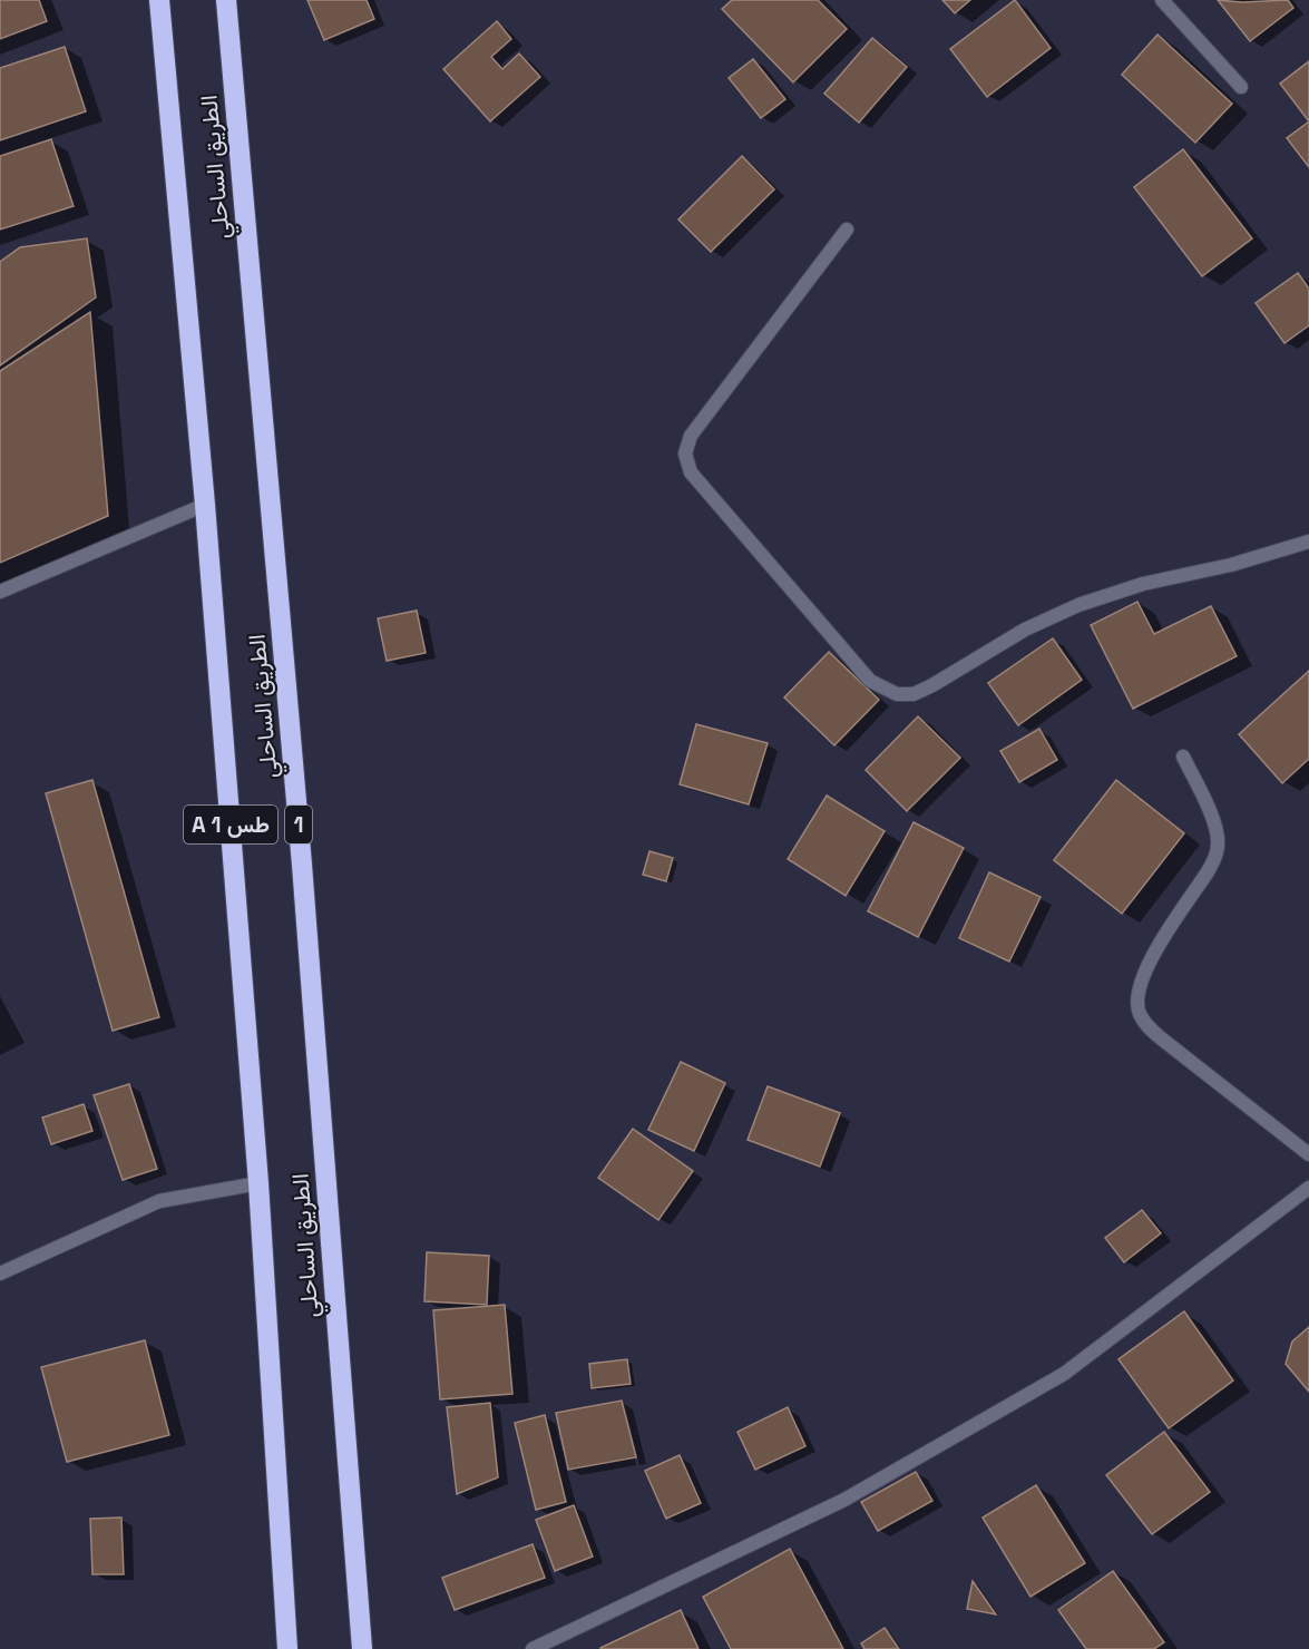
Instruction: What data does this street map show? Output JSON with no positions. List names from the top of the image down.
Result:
{
  "streets": {
    "highway": ["الطريق الساحلي", "A 1 طس", "1"]
  }
}
